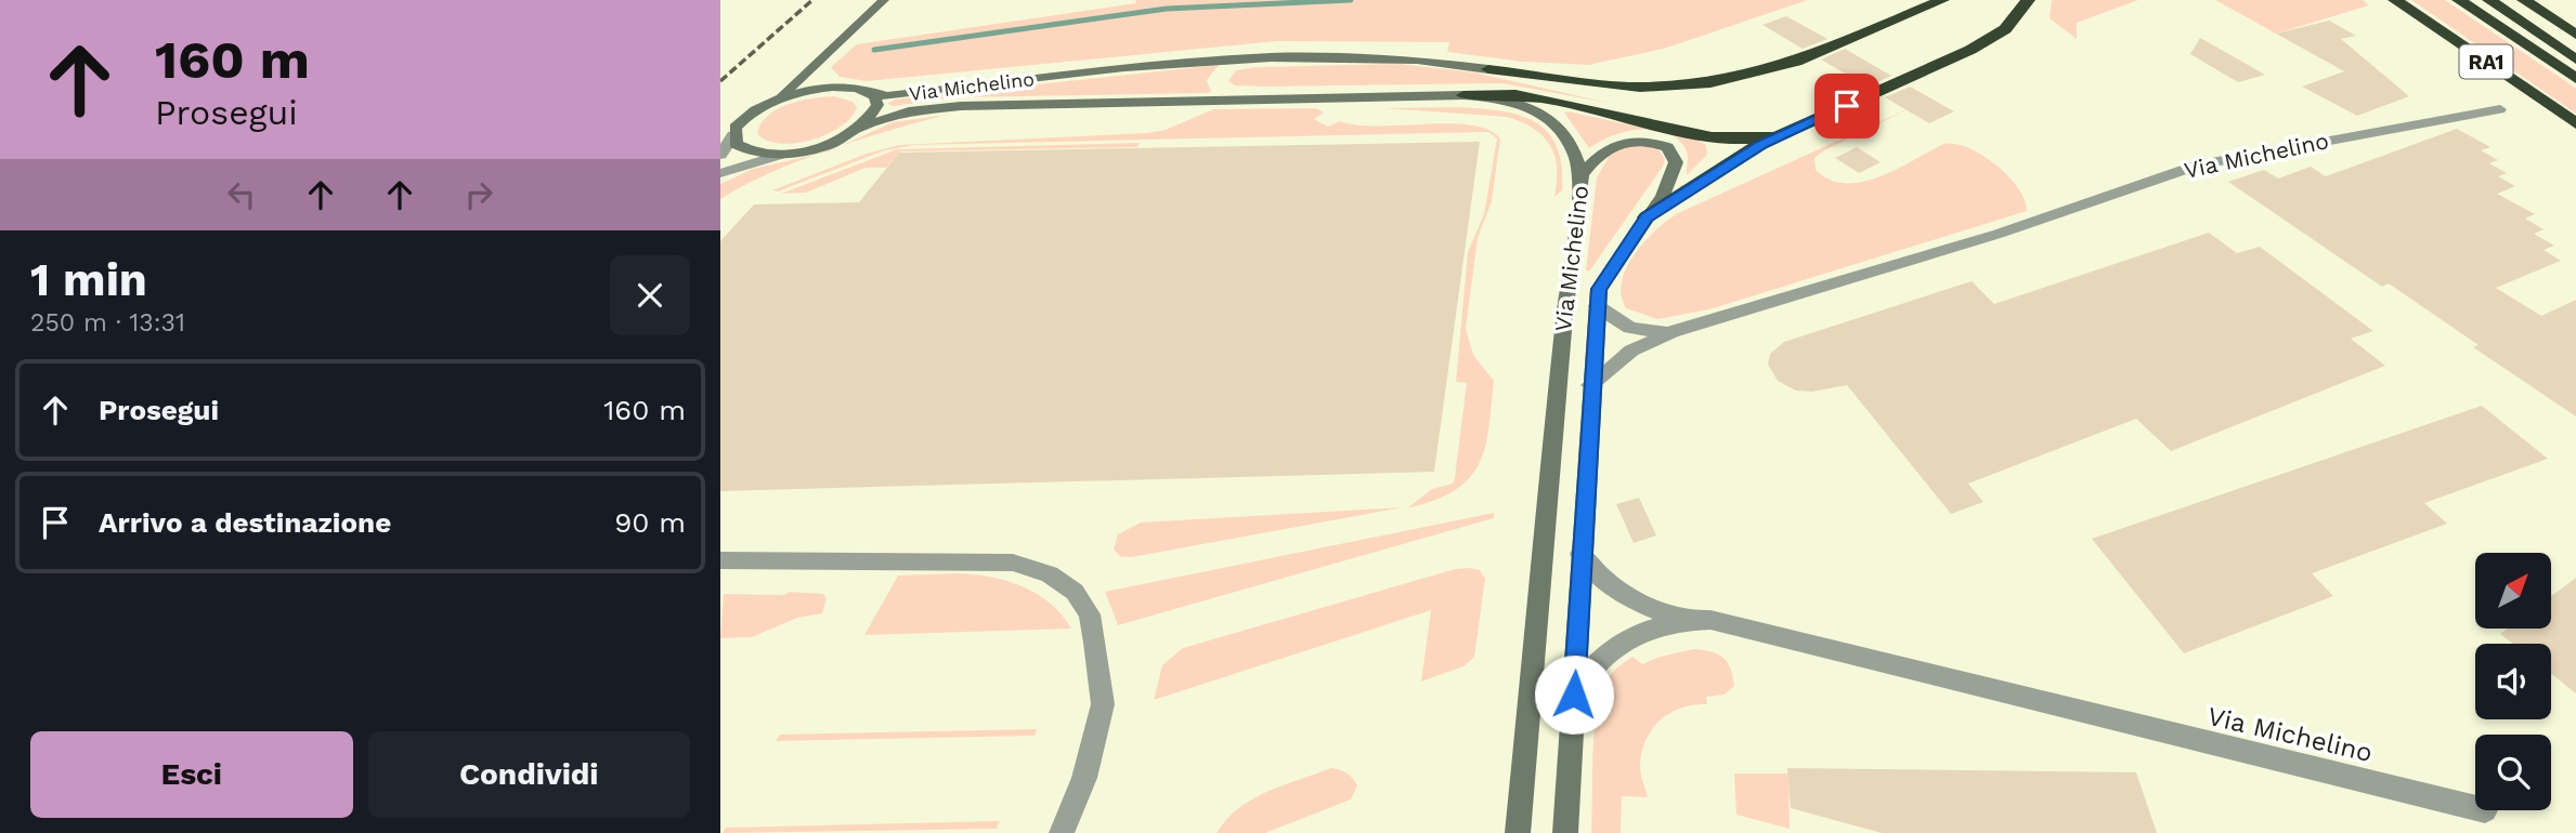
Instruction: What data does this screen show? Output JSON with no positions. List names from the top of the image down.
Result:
{
  "streets": {
    "highway": ["RA1"],
    "street": ["Via Michelino"]
  },
  "north": "top right",
  "page": {
    "turn": ["160 m", "Prosegui"],
    "heading": ["1 min", "250 m · 13:31"],
    "list": [
      {
        "name": "Prosegui",
        "value": "160 m"
      },
      {
        "name": "Arrivo a destinazione",
        "value": "90 m"
      }
    ],
    "buttons": ["Esci", "Condividi"]
  }
}
